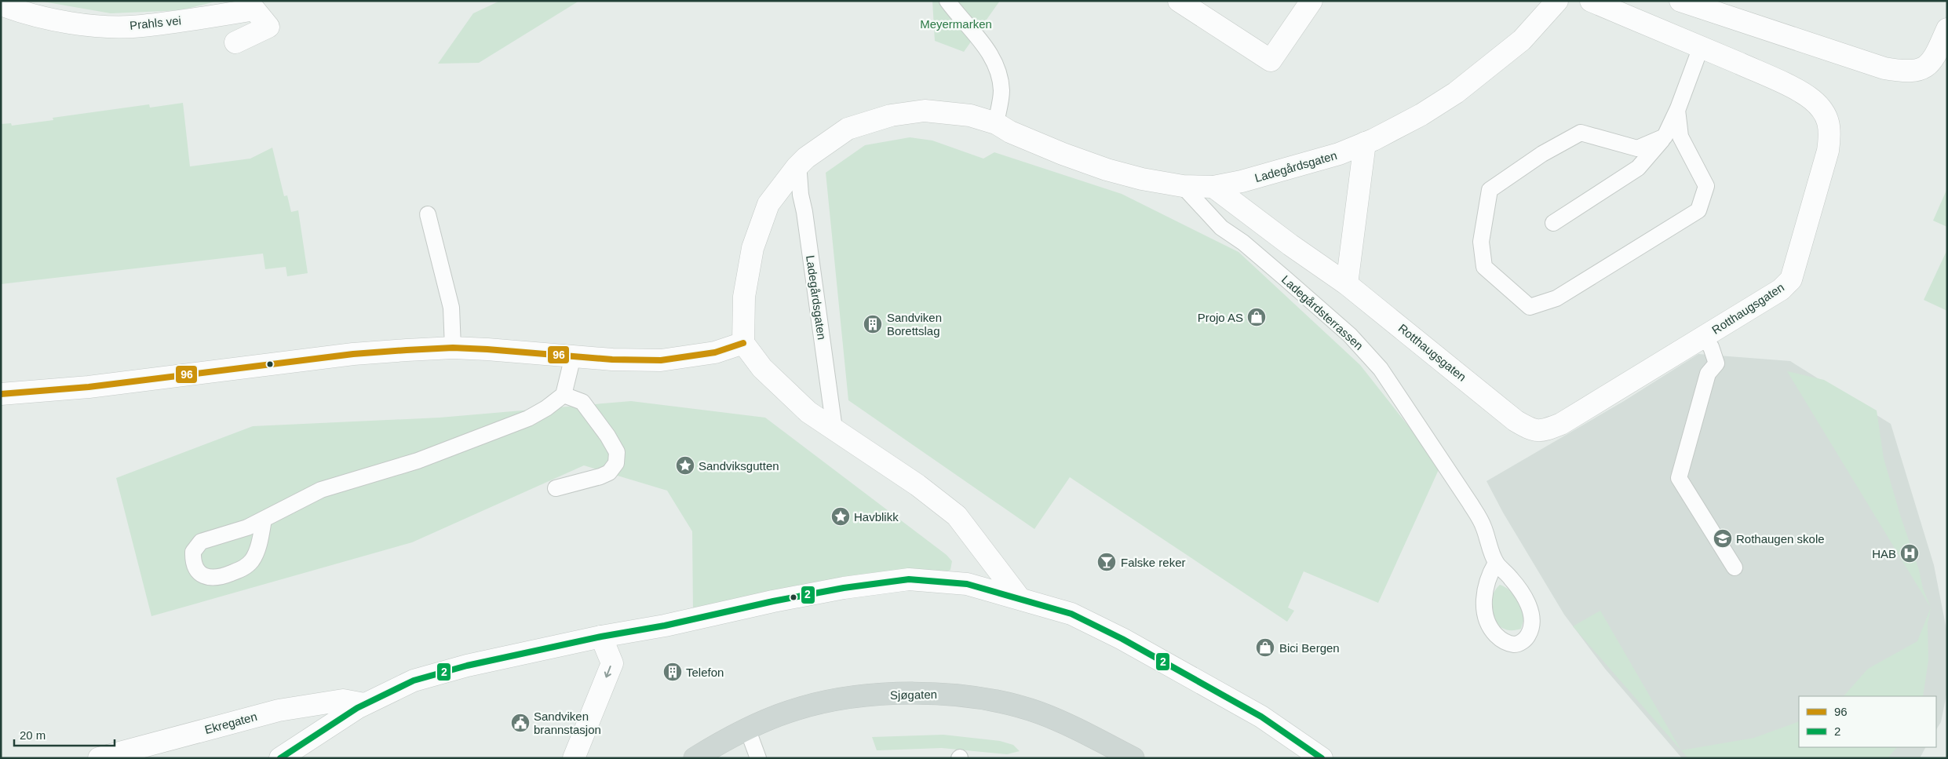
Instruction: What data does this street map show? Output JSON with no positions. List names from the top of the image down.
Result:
{
  "streets": {
    "main road": ["Sjøgaten"],
    "street": [
      "Prahls vei",
      "Ladegårdsgaten",
      "Rotthaugsgaten",
      "Ekregaten"
    ],
    "lane": ["Ladegårdsterrassen"]
  },
  "crossings": [
    ["Ladegårdsgaten", "Rotthaugsgaten"],
    ["Ladegårdsgaten", "Ladegårdsterrassen"]
  ],
  "parks": ["Meyermarken"],
  "places": {
    "shop": ["Projo AS", "Bici Bergen"],
    "building": ["Sandviken Borettslag", "Telefon"],
    "place": ["Sandviksgutten", "Havblikk"],
    "school or university": ["Rothaugen skole"],
    "hospital": ["HAB"],
    "bar": ["Falske reker"],
    "public building": ["Sandviken brannstasjon"]
  },
  "lines": ["transit line 96", "transit line 2"],
  "legend": ["96", "2"],
  "scale_bar": "20 m"
}
